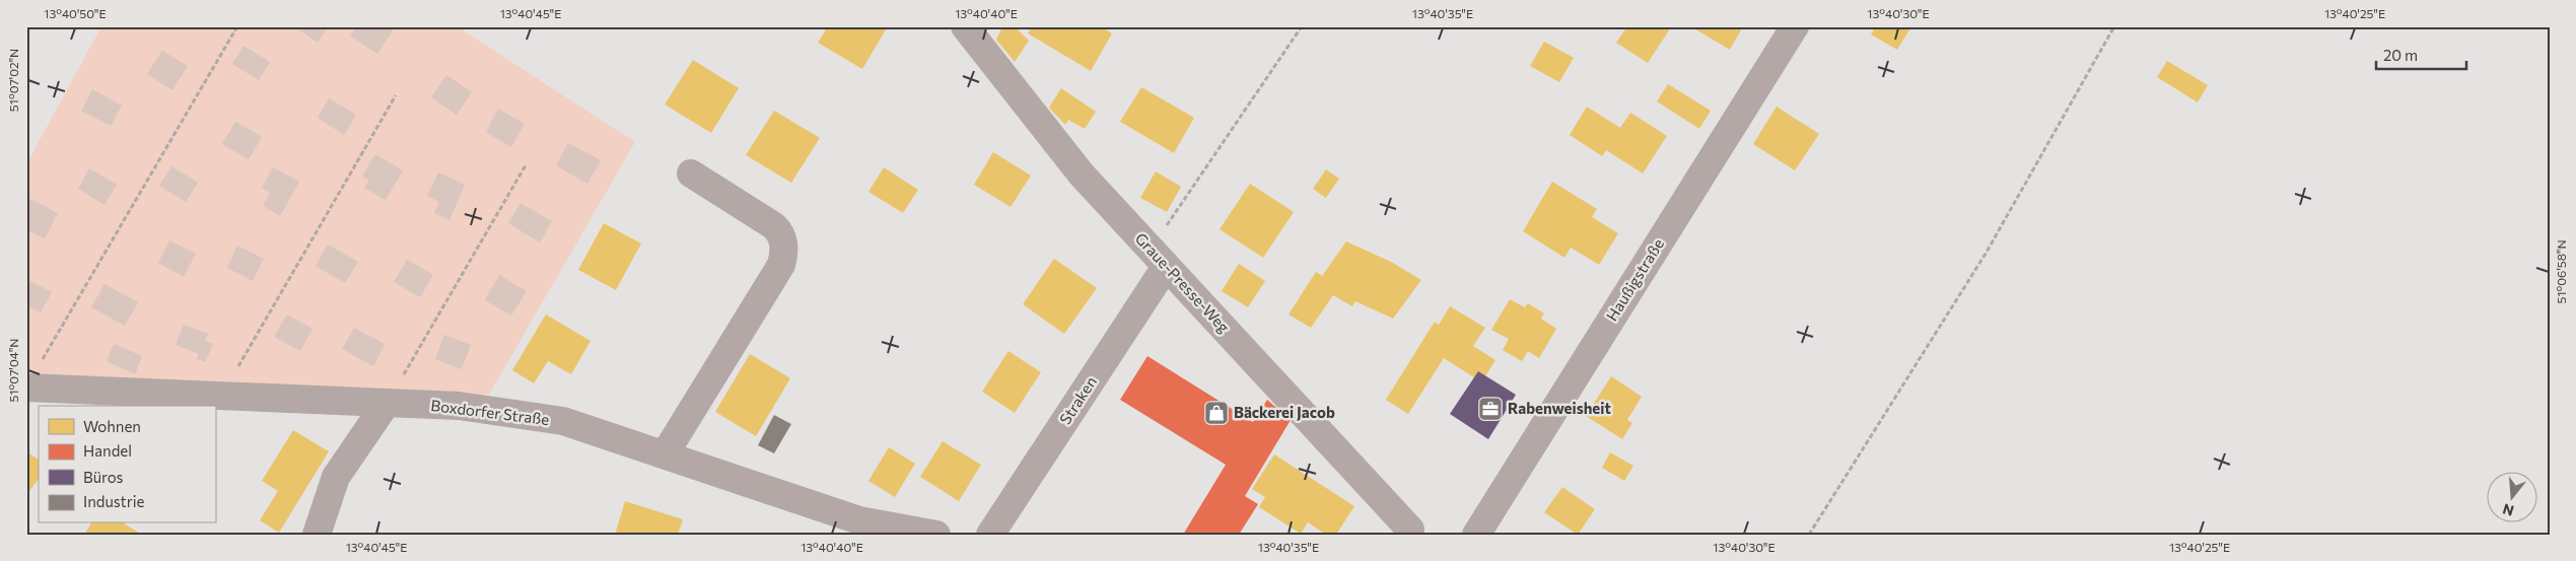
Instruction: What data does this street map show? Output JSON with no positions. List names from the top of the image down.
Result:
{
  "streets": {
    "street": [
      "Haußigstraße",
      "Graue-Presse-Weg",
      "Straken",
      "Boxdorfer Straße"
    ]
  },
  "crossings": [
    ["Graue-Presse-Weg", "Straken"]
  ],
  "places": {
    "office": ["Rabenweisheit"],
    "shop": ["Bäckerei Jacob"]
  },
  "legend": [
    "Wohnen",
    "Handel",
    "Büros",
    "Industrie"
  ],
  "scale_bar": "20 m",
  "north": "bottom",
  "coordinates": [
    "13°40'50\"E",
    "13°40'45\"E",
    "13°40'40\"E",
    "13°40'35\"E",
    "13°40'30\"E",
    "13°40'25\"E",
    "51°07'02\"N",
    "51°06'58\"N",
    "51°07'04\"N"
  ]
}
